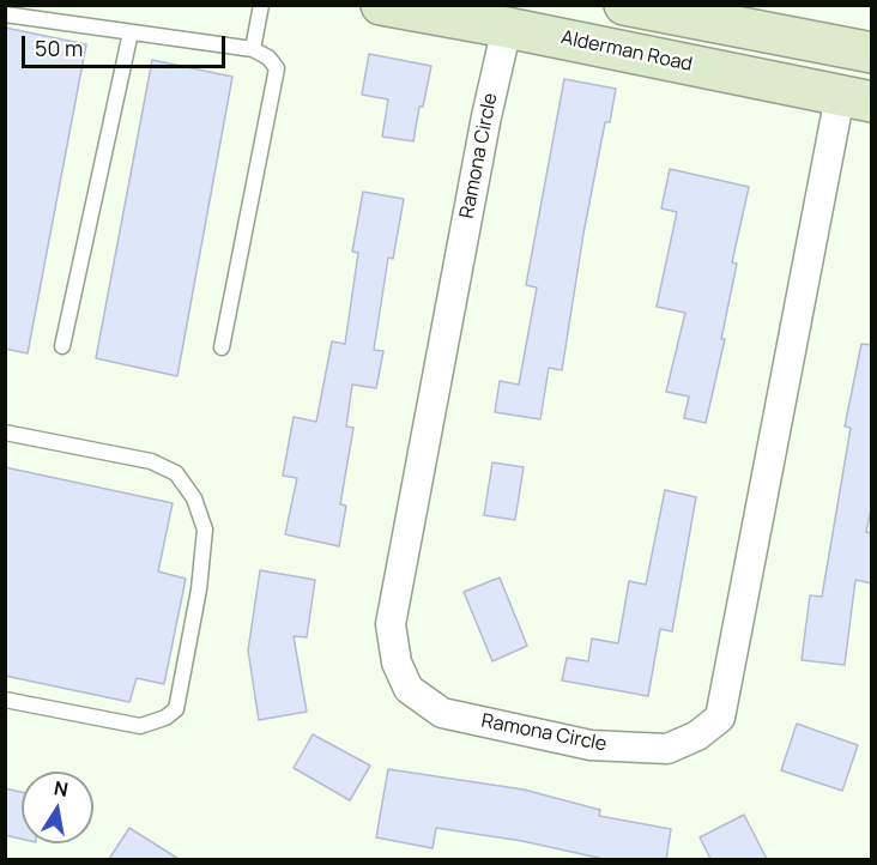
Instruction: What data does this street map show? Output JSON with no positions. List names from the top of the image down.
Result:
{
  "streets": {
    "main road": ["Alderman Road"],
    "street": ["Ramona Circle"]
  },
  "crossings": [
    ["Alderman Road", "Ramona Circle"]
  ],
  "scale_bar": "50 m",
  "north": "top"
}
